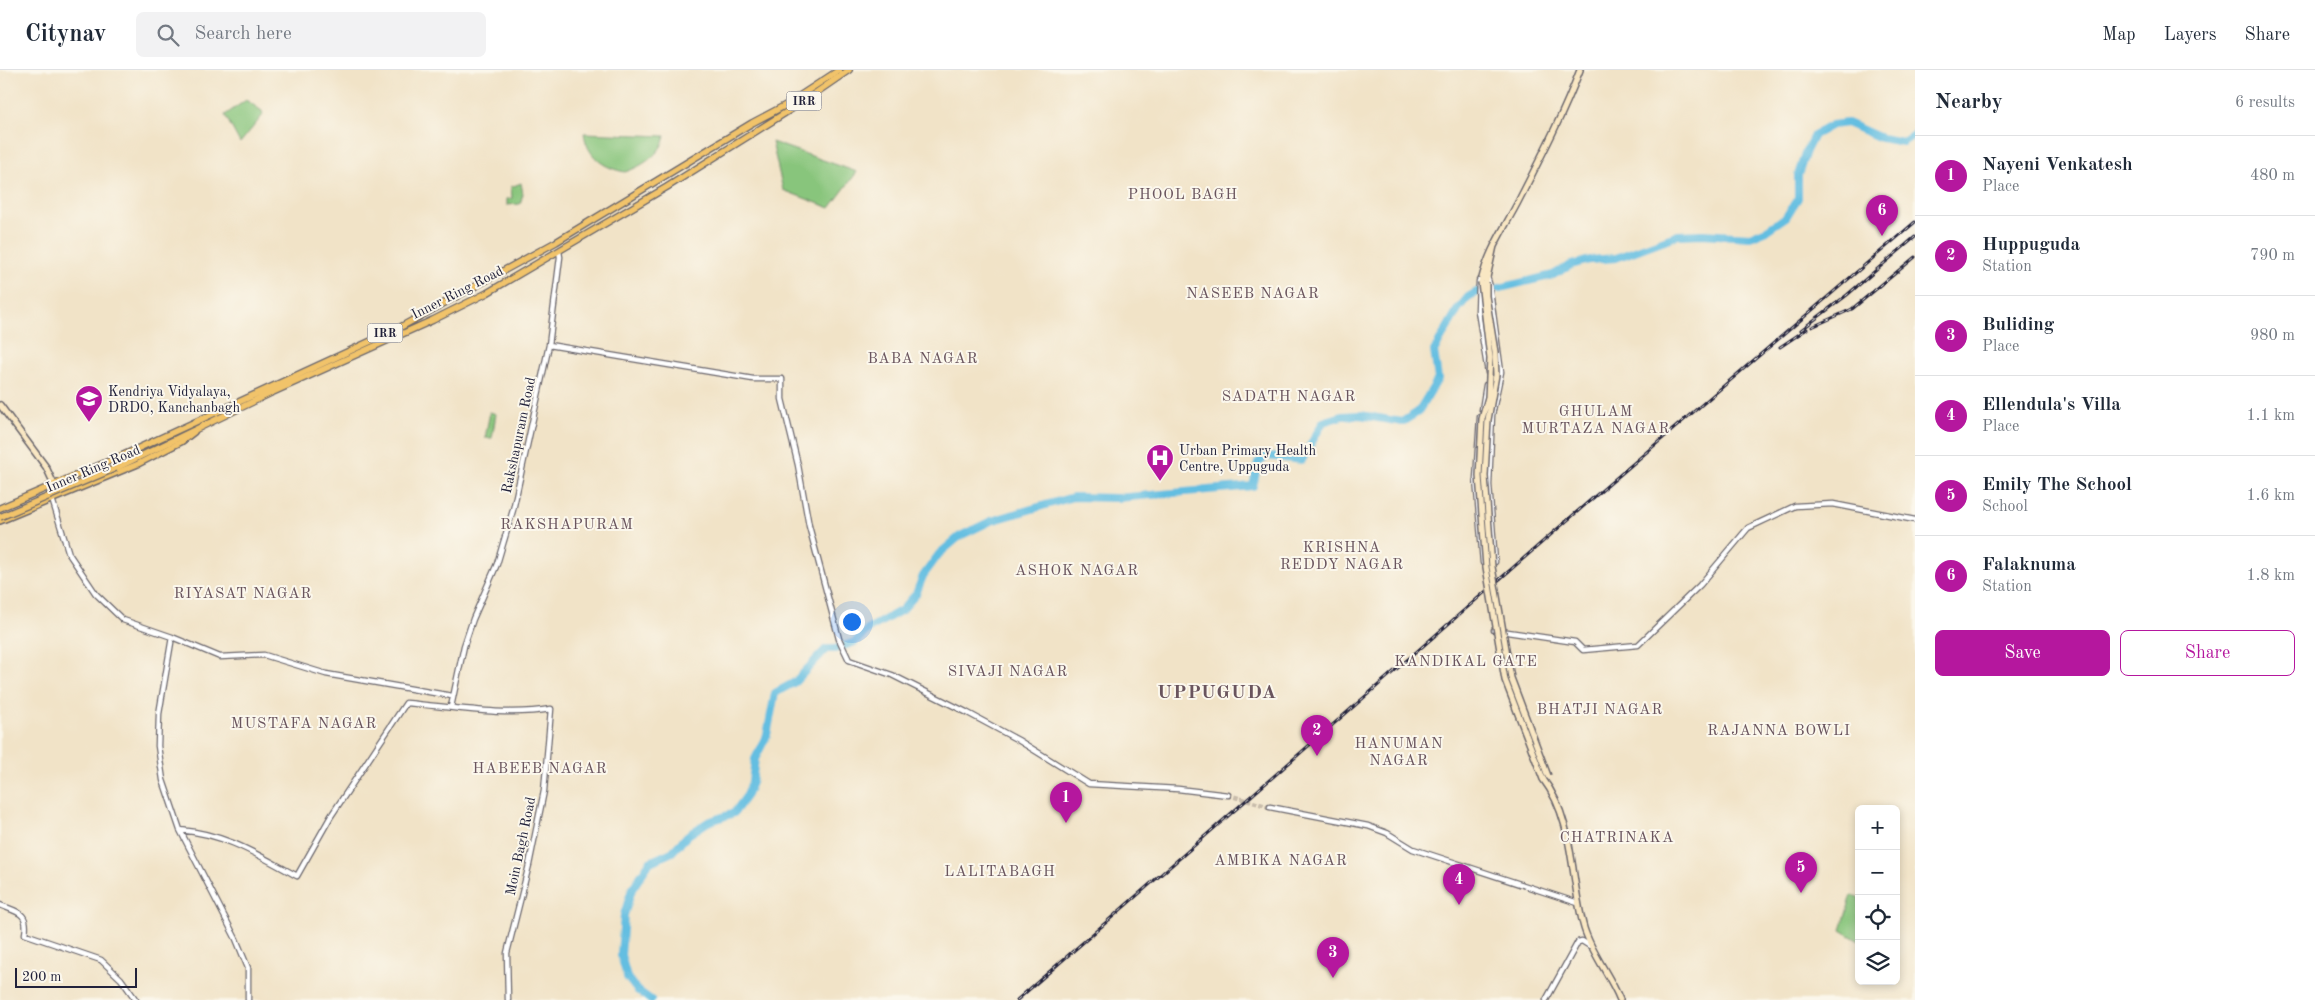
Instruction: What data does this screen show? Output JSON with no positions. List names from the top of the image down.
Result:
{
  "streets": {
    "highway": ["IRR", "Inner Ring Road"],
    "street": ["Rakshapuram Road", "Moin Bagh Road"]
  },
  "crossings": [
    ["Inner Ring Road", "Rakshapuram Road"]
  ],
  "districts": [
    "PHOOL BAGH",
    "NASEEB NAGAR",
    "BABA NAGAR",
    "SADATH NAGAR",
    "GHULAM MURTAZA NAGAR",
    "RAKSHAPURAM",
    "KRISHNA REDDY NAGAR",
    "ASHOK NAGAR",
    "RIYASAT NAGAR",
    "KANDIKAL GATE",
    "SIVAJI NAGAR",
    "UPPUGUDA",
    "BHATJI NAGAR",
    "MUSTAFA NAGAR",
    "RAJANNA BOWLI",
    "HANUMAN NAGAR",
    "HABEEB NAGAR",
    "CHATRINAKA",
    "AMBIKA NAGAR",
    "LALITABAGH"
  ],
  "places": {
    "school or university": ["Kendriya Vidyalaya, DRDO, Kanchanbagh"],
    "hospital": ["Urban Primary Health Centre, Uppuguda"]
  },
  "scale_bar": "200 m",
  "page": {
    "header": "Citynav",
    "search": "Search here",
    "nav": ["Map", "Layers", "Share"],
    "heading": ["Nearby", "6 results"],
    "list": [
      {
        "mark": "1",
        "name": "Nayeni Venkatesh",
        "note": "Place",
        "value": "480 m"
      },
      {
        "mark": "2",
        "name": "Huppuguda",
        "note": "Station",
        "value": "790 m"
      },
      {
        "mark": "3",
        "name": "Buliding",
        "note": "Place",
        "value": "980 m"
      },
      {
        "mark": "4",
        "name": "Ellendula's Villa",
        "note": "Place",
        "value": "1.1 km"
      },
      {
        "mark": "5",
        "name": "Emily The School",
        "note": "School",
        "value": "1.6 km"
      },
      {
        "mark": "6",
        "name": "Falaknuma",
        "note": "Station",
        "value": "1.8 km"
      }
    ],
    "pins": [
      "6",
      "2",
      "1",
      "5",
      "4",
      "3"
    ],
    "buttons": ["Save", "Share"],
    "map_buttons": ["+", "−"],
    "scale": "200 m"
  }
}
